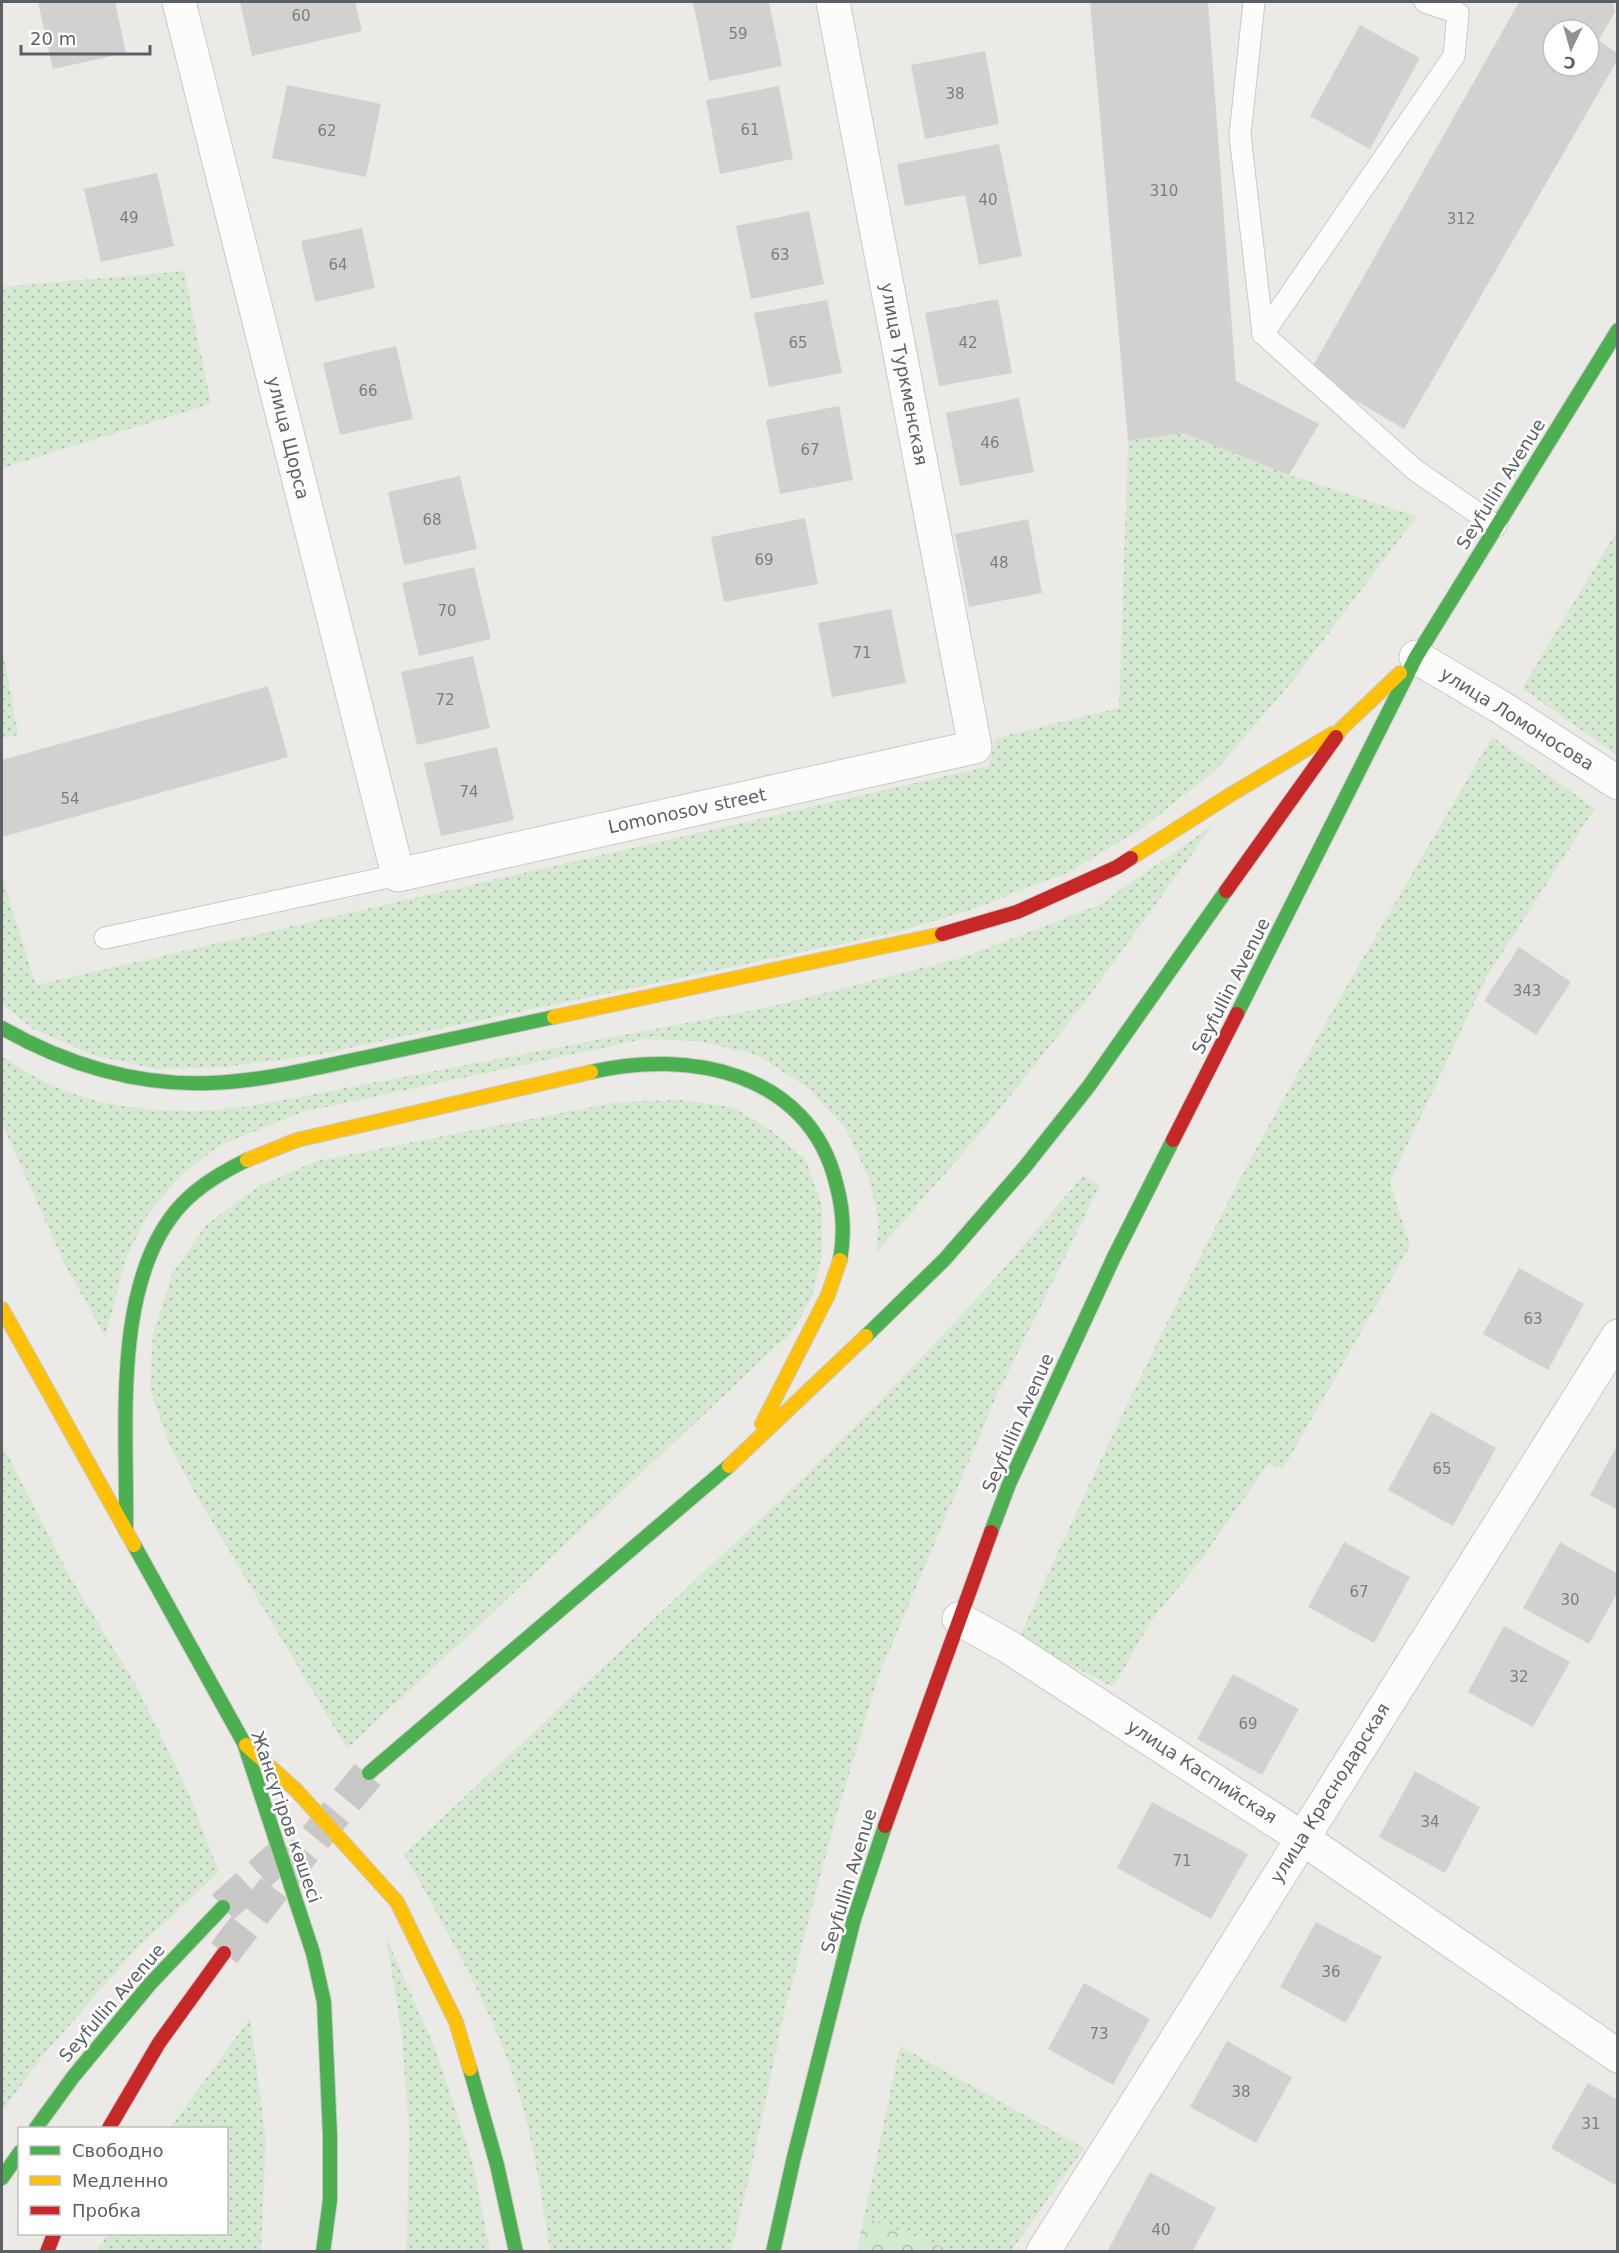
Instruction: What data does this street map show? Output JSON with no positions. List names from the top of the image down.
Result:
{
  "streets": {
    "main road": ["Seyfullin Avenue", "Жансүгіров көшесі"],
    "street": [
      "улица Туркменская",
      "улица Щорса",
      "улица Ломоносова",
      "Lomonosov street",
      "улица Каспийская",
      "улица Краснодарская"
    ]
  },
  "crossings": [
    ["улица Туркменская", "Lomonosov street"],
    ["улица Щорса", "Lomonosov street"],
    ["Seyfullin Avenue", "улица Ломоносова"],
    ["Seyfullin Avenue", "улица Каспийская"],
    ["улица Каспийская", "улица Краснодарская"]
  ],
  "house_numbers": [
    "60",
    "59",
    "38",
    "61",
    "62",
    "310",
    "40",
    "49",
    "312",
    "63",
    "64",
    "65",
    "42",
    "66",
    "46",
    "67",
    "68",
    "69",
    "48",
    "70",
    "71",
    "72",
    "74",
    "54",
    "343",
    "63",
    "65",
    "67",
    "30",
    "32",
    "69",
    "34",
    "71",
    "36",
    "73",
    "38",
    "31",
    "40"
  ],
  "legend": ["Свободно", "Медленно", "Пробка"],
  "scale_bar": "20 m",
  "north": "bottom"
}
